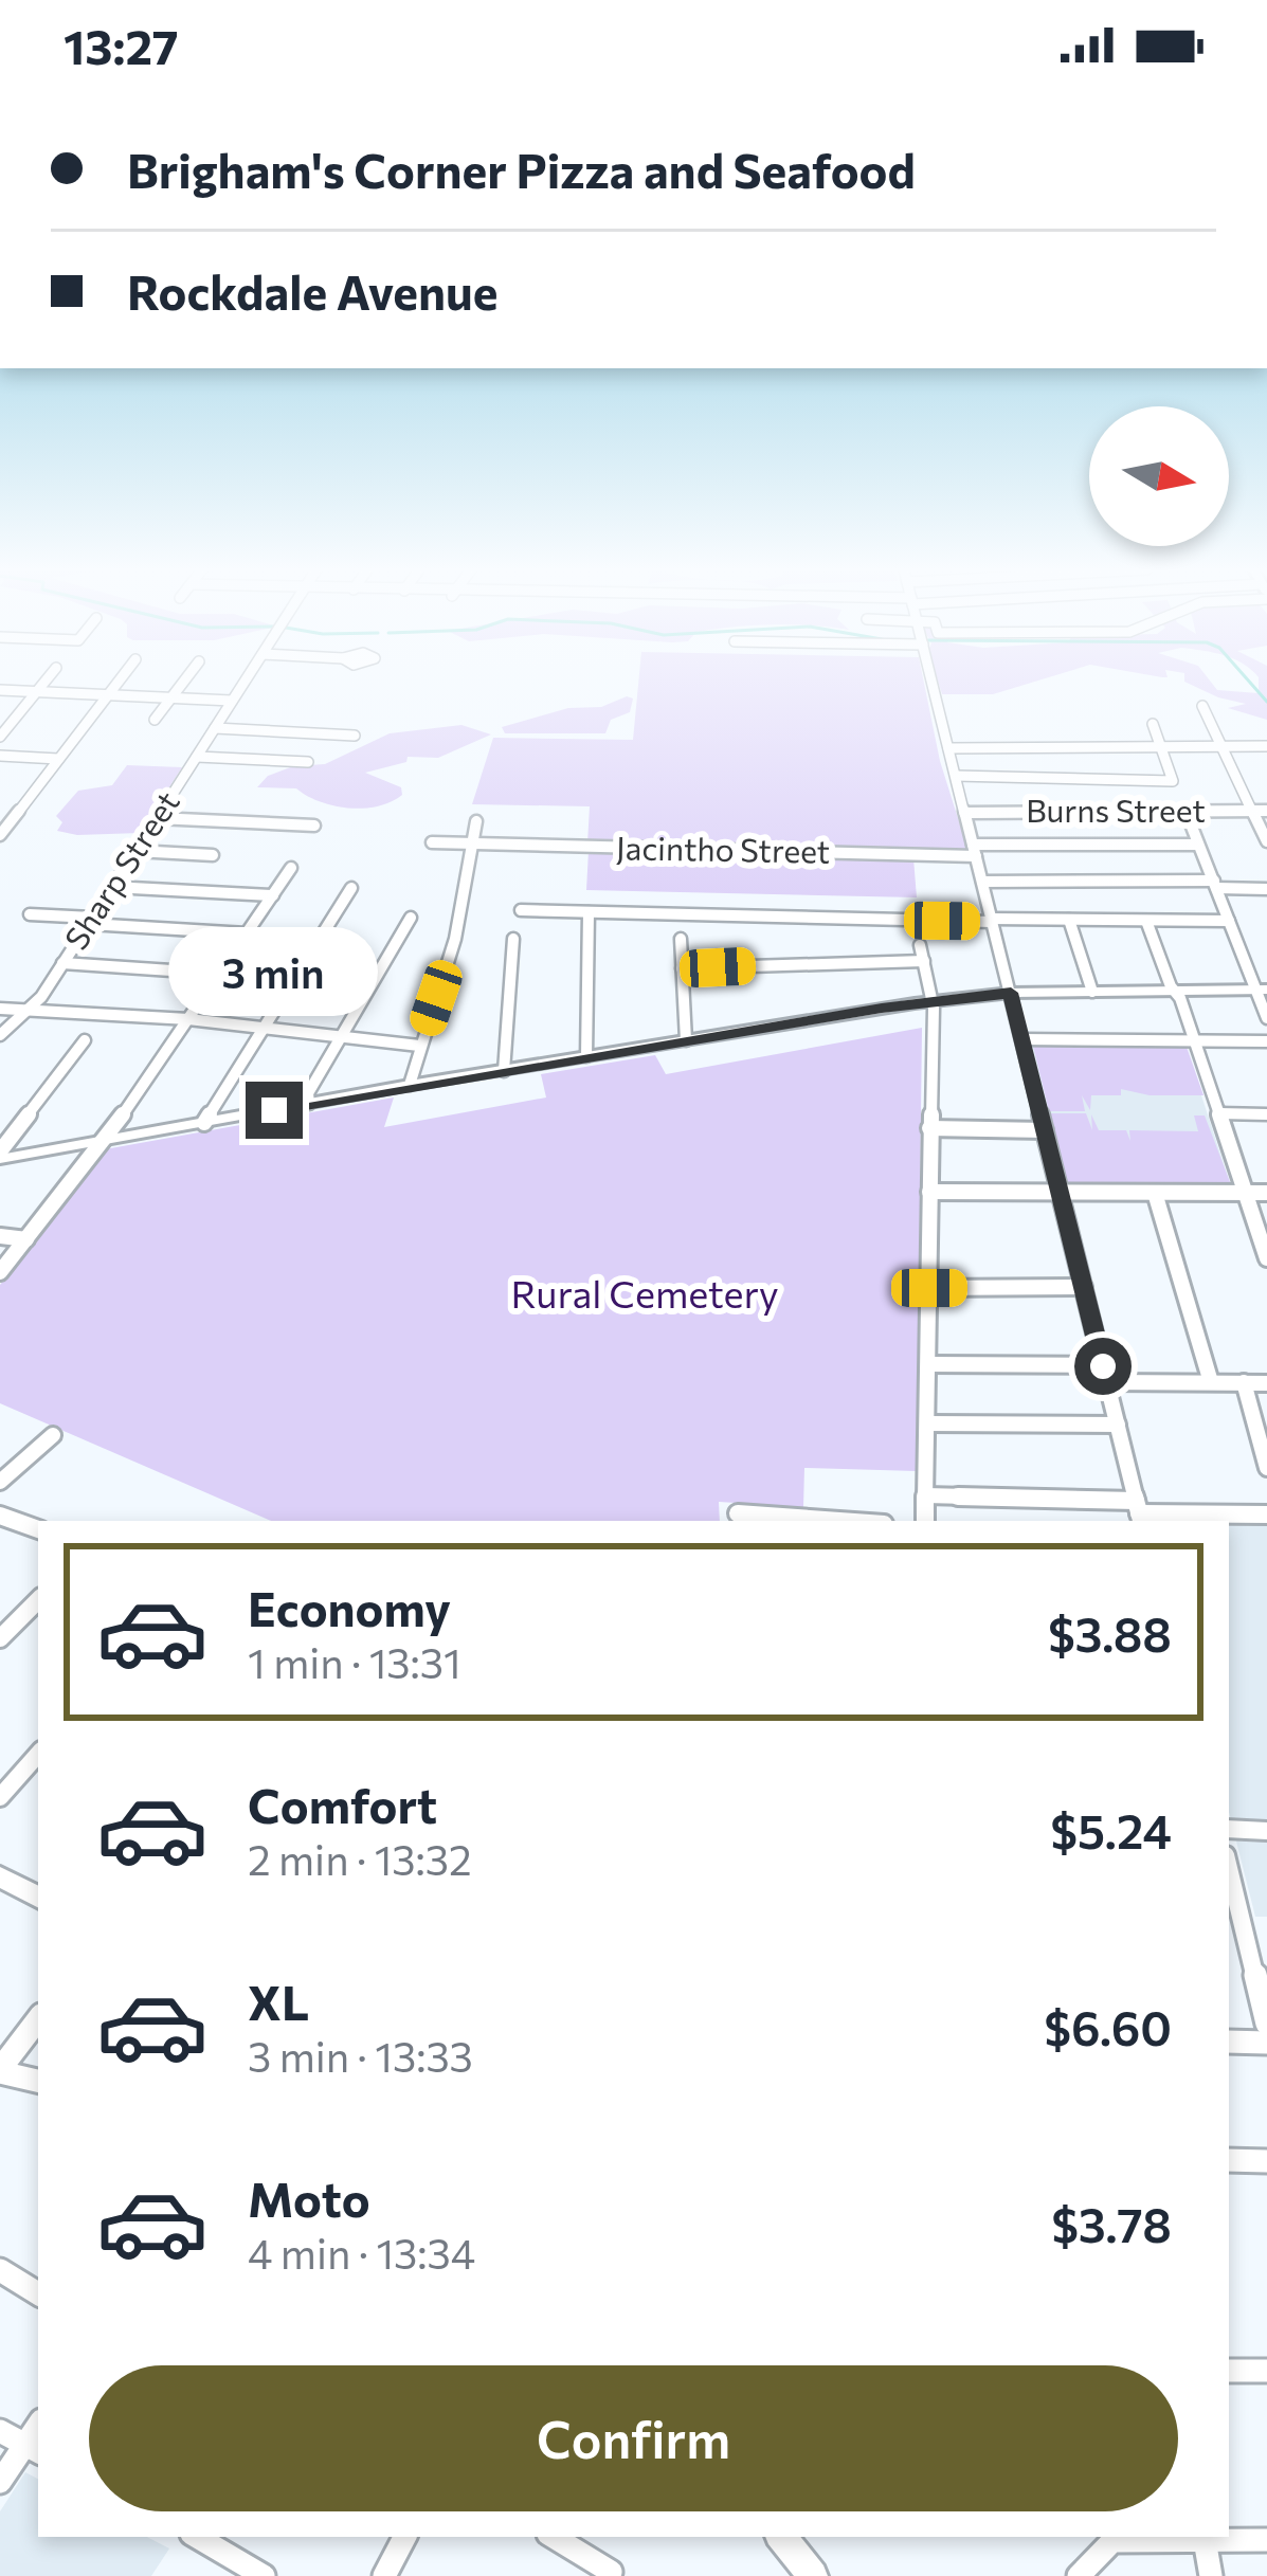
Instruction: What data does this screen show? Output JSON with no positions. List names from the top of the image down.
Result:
{
  "streets": {
    "street": ["Burns Street", "Jacintho Street", "Sharp Street"]
  },
  "parks": ["Rural Cemetery"],
  "north": "right",
  "page": {
    "status": "13:27",
    "banner": ["Brigham's Corner Pizza and Seafood", "Rockdale Avenue"],
    "bubble": "3 min",
    "list": [
      {
        "name": "Economy",
        "note": "1 min · 13:31",
        "value": "$3.88"
      },
      {
        "name": "Comfort",
        "note": "2 min · 13:32",
        "value": "$5.24"
      },
      {
        "name": "XL",
        "note": "3 min · 13:33",
        "value": "$6.60"
      },
      {
        "name": "Moto",
        "note": "4 min · 13:34",
        "value": "$3.78"
      }
    ],
    "buttons": "Confirm"
  }
}
